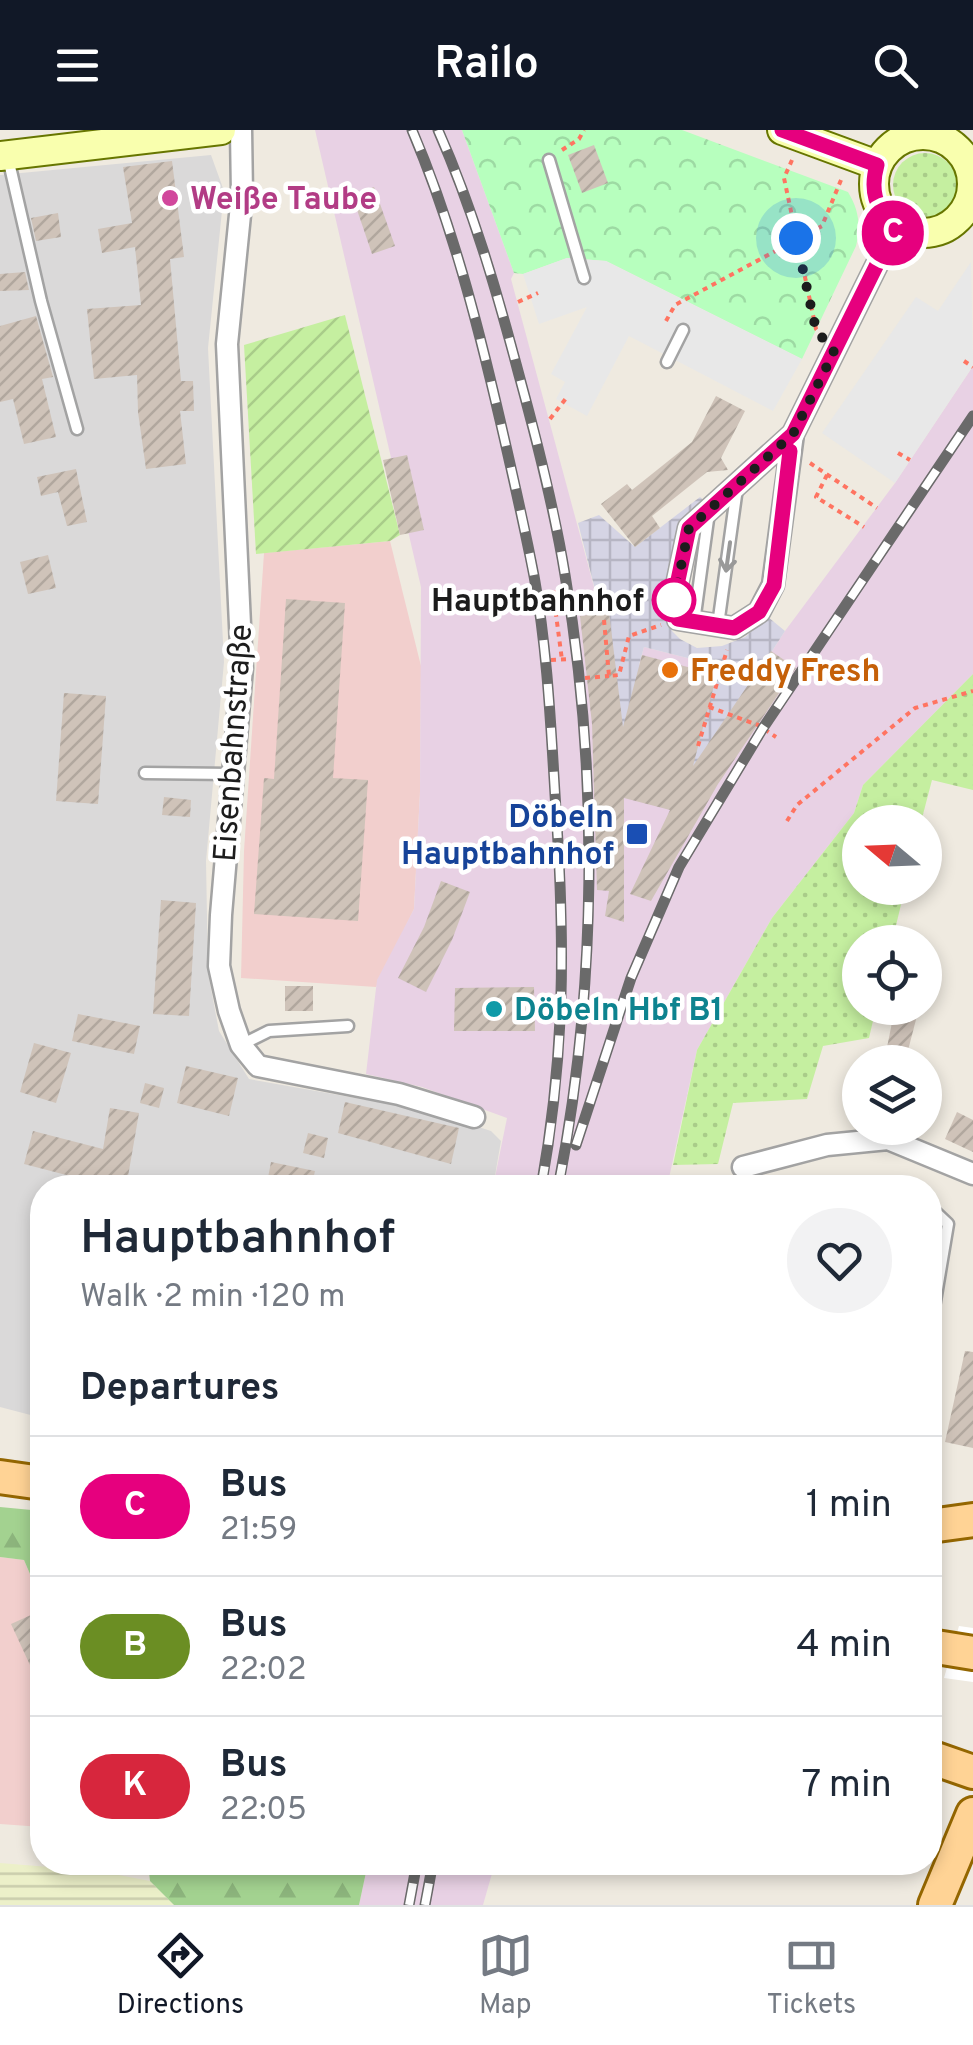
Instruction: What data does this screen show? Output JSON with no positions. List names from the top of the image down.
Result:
{
  "streets": {
    "street": ["Eisenbahnstraße"]
  },
  "places": {
    "other": [
      "Weiße Taube",
      "Hauptbahnhof",
      "Freddy Fresh",
      "Döbeln Hbf B1"
    ],
    "transit": ["Döbeln Hauptbahnhof"]
  },
  "lines": ["bus line C"],
  "north": "left",
  "page": {
    "header": "Railo",
    "on_map": "C",
    "heading": [
      ["Hauptbahnhof", "Walk · 2 min · 120 m"],
      "Departures"
    ],
    "list": [
      {
        "mark": "C",
        "name": "Bus",
        "note": "21:59",
        "value": "1 min"
      },
      {
        "mark": "B",
        "name": "Bus",
        "note": "22:02",
        "value": "4 min"
      },
      {
        "mark": "K",
        "name": "Bus",
        "note": "22:05",
        "value": "7 min"
      }
    ],
    "tabs": ["Directions", "Map", "Tickets"]
  }
}
